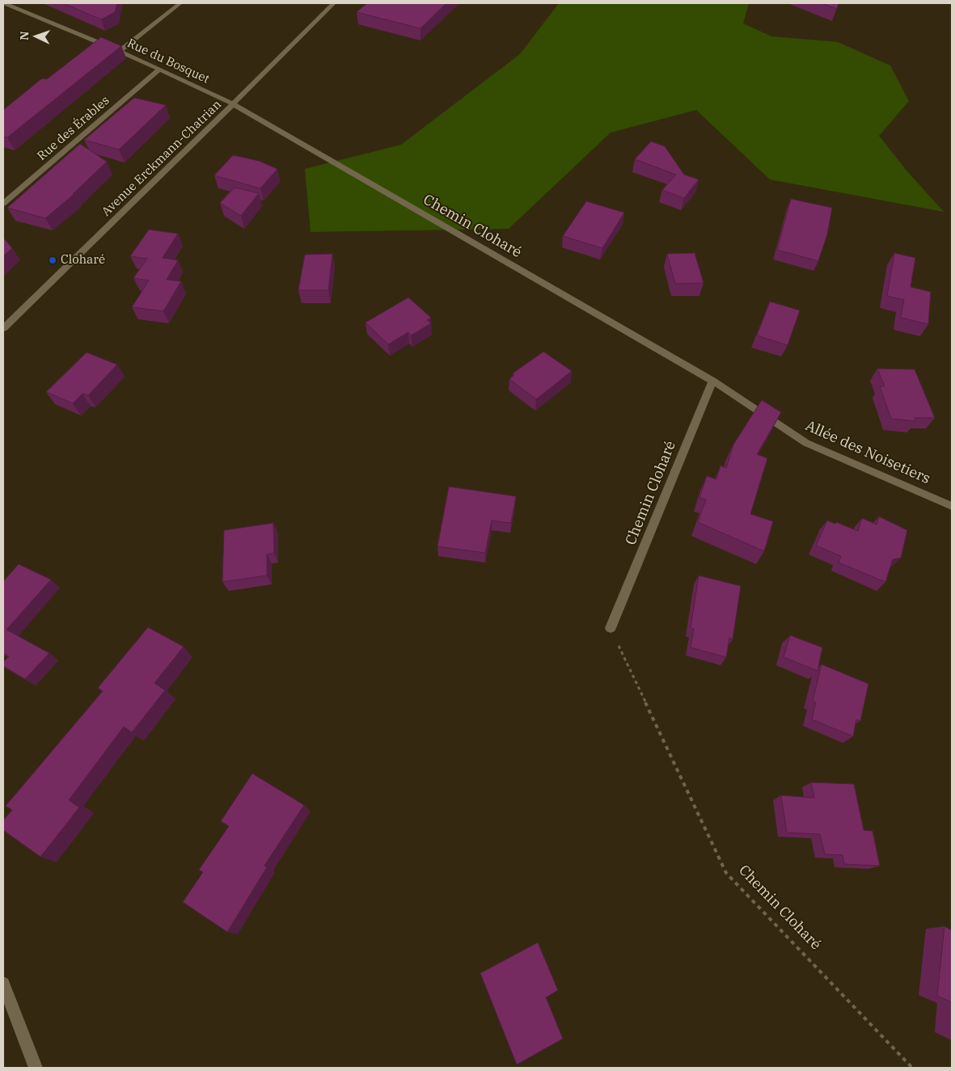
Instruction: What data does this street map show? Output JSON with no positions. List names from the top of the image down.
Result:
{
  "streets": {
    "street": [
      "Rue du Bosquet",
      "Rue des Érables",
      "Avenue Erckmann-Chatrian",
      "Chemin Cloharé",
      "Allée des Noisetiers"
    ]
  },
  "crossings": [
    ["Rue du Bosquet", "Rue des Érables"],
    ["Rue du Bosquet", "Avenue Erckmann-Chatrian"],
    ["Rue du Bosquet", "Chemin Cloharé"],
    ["Avenue Erckmann-Chatrian", "Chemin Cloharé"],
    ["Chemin Cloharé", "Allée des Noisetiers"]
  ],
  "places": ["Cloharé"],
  "north": "left"
}
